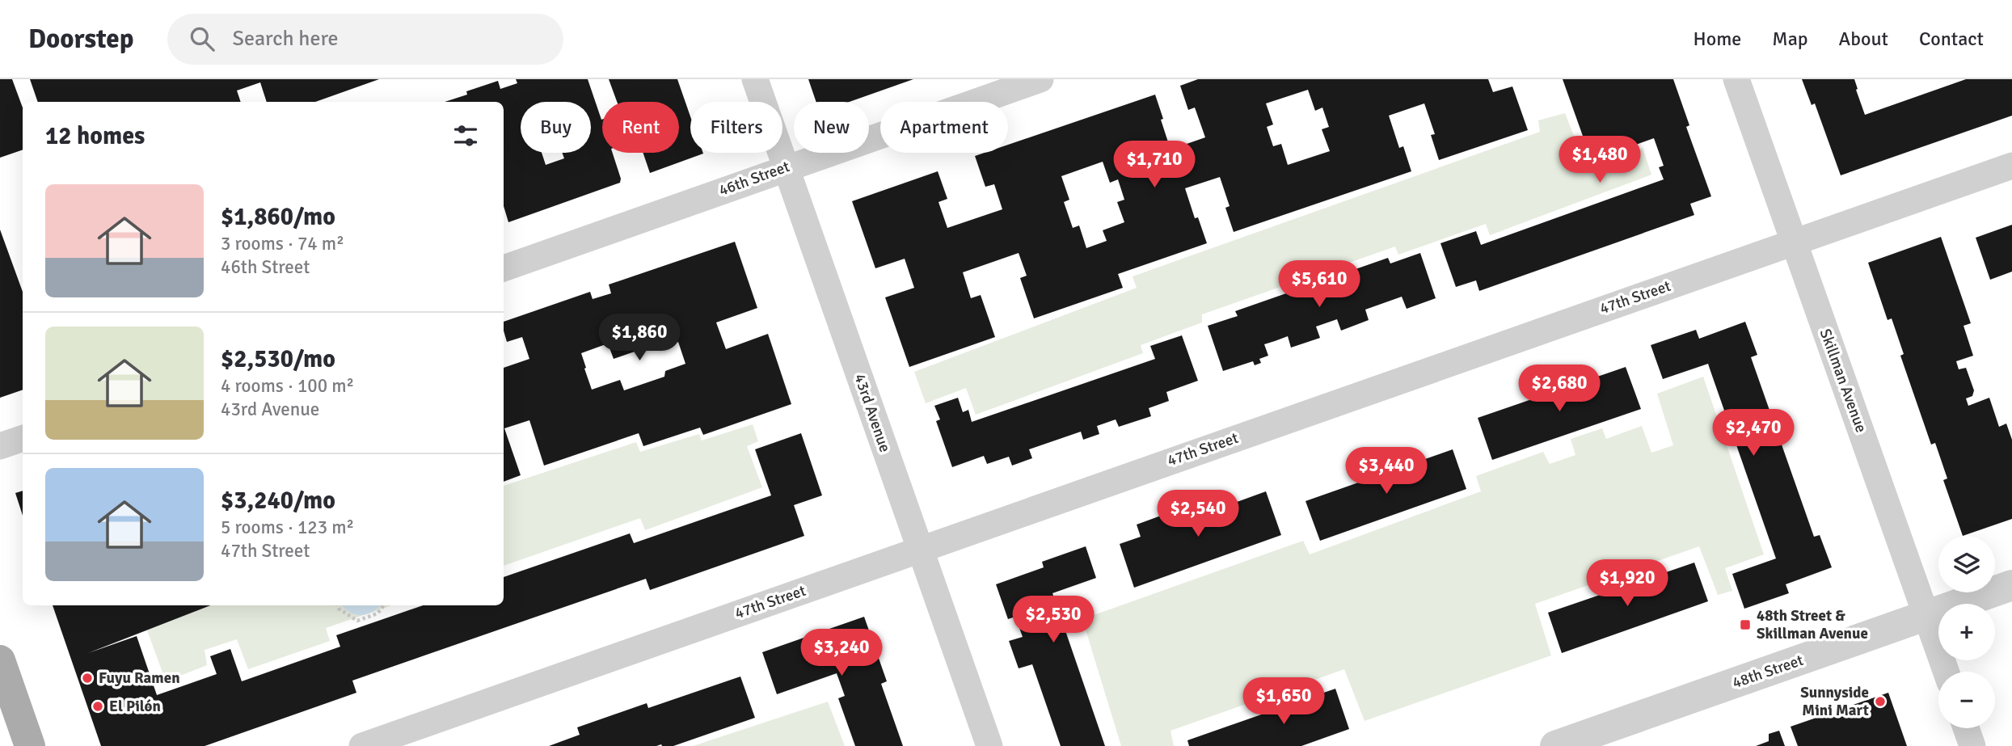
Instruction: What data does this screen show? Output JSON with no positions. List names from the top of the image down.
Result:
{
  "streets": {
    "street": [
      "46th Street",
      "47th Street",
      "Skillman Avenue",
      "43rd Avenue",
      "48th Street"
    ]
  },
  "crossings": [
    ["46th Street", "43rd Avenue"],
    ["47th Street", "Skillman Avenue"],
    ["47th Street", "43rd Avenue"],
    ["Skillman Avenue", "48th Street"]
  ],
  "places": {
    "transit": ["48th Street & Skillman Avenue"],
    "other": ["Fuyu Ramen", "Sunnyside Mini Mart", "El Pilón"]
  },
  "page": {
    "header": "Doorstep",
    "search": "Search here",
    "nav": [
      "Home",
      "Map",
      "About",
      "Contact"
    ],
    "chip": [
      "Buy",
      "Rent",
      "Filters",
      "New",
      "Apartment"
    ],
    "heading": "12 homes",
    "price": [
      "$1,480",
      "$1,710",
      "$5,610",
      "$1,860",
      "$2,680",
      "$2,470",
      "$3,440",
      "$2,540",
      "$1,920",
      "$2,530",
      "$3,240",
      "$1,650"
    ],
    "list": [
      {
        "name": "$1,860/mo",
        "note": "3 rooms · 74 m² · 46th Street"
      },
      {
        "name": "$2,530/mo",
        "note": "4 rooms · 100 m² · 43rd Avenue"
      },
      {
        "name": "$3,240/mo",
        "note": "5 rooms · 123 m² · 47th Street"
      }
    ],
    "map_buttons": ["+", "−"]
  }
}
